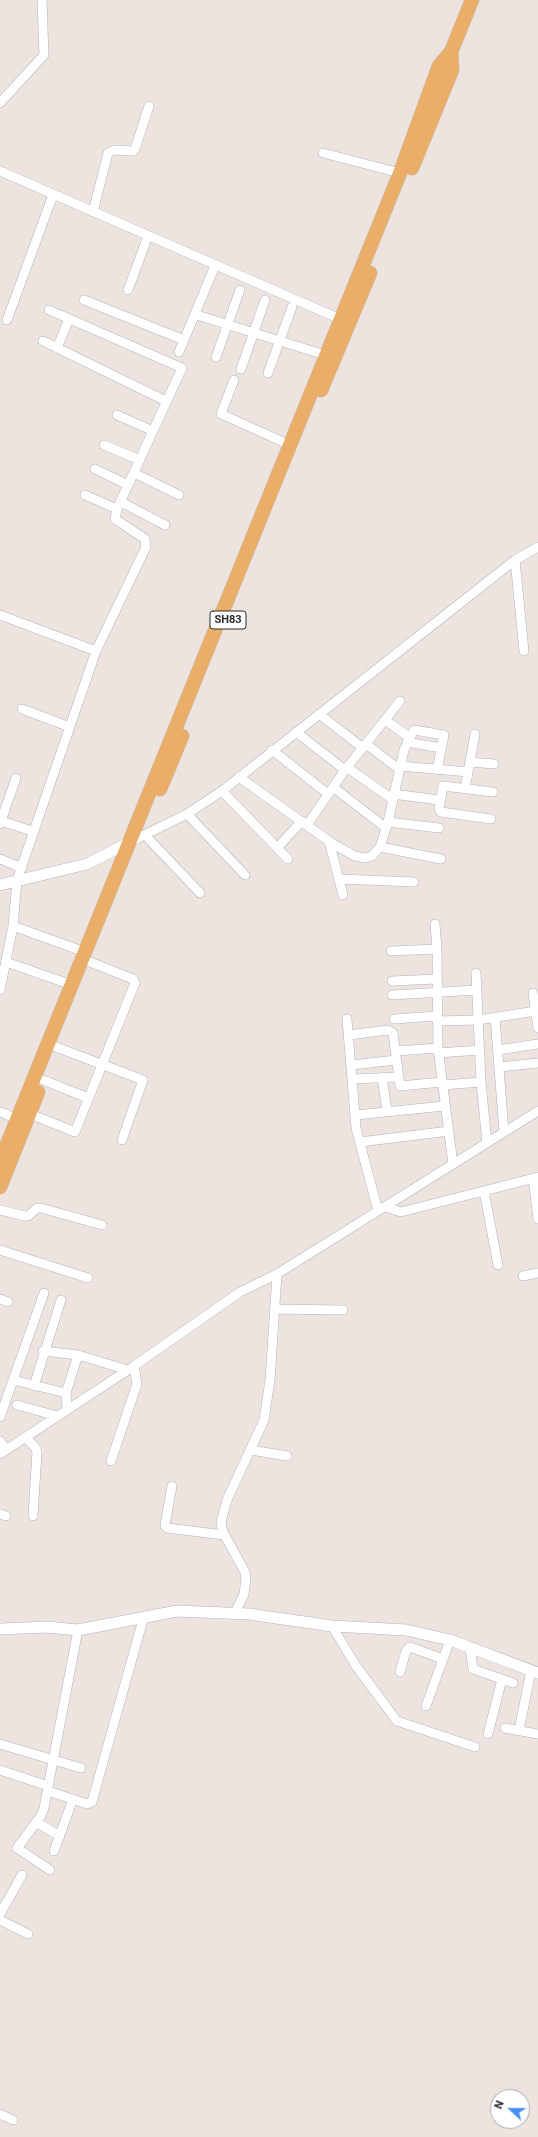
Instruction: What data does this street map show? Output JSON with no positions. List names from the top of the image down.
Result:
{
  "streets": {
    "main road": ["SH83"]
  },
  "north": "left"
}
